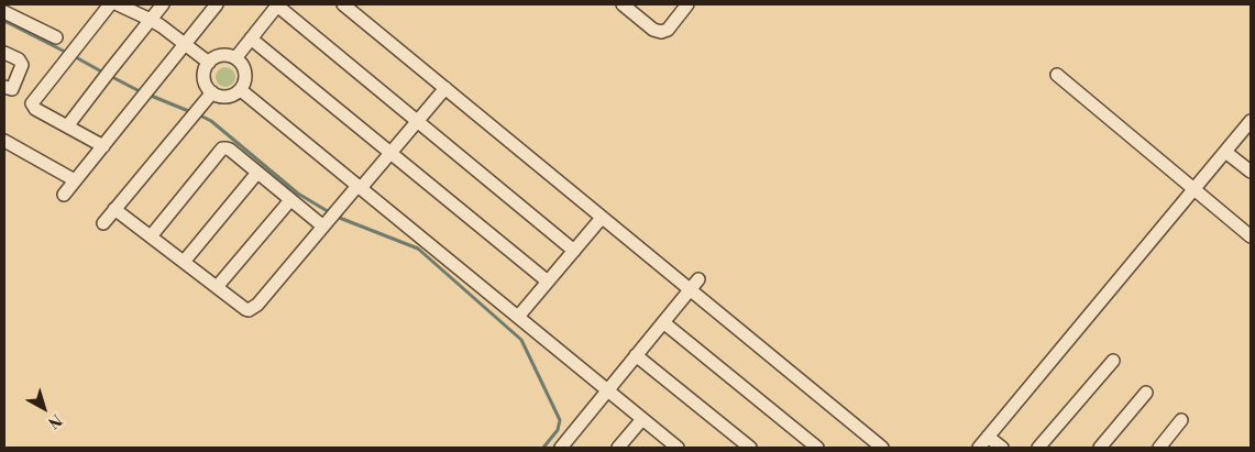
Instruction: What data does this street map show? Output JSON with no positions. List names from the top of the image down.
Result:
{
  "north": "bottom right"
}
